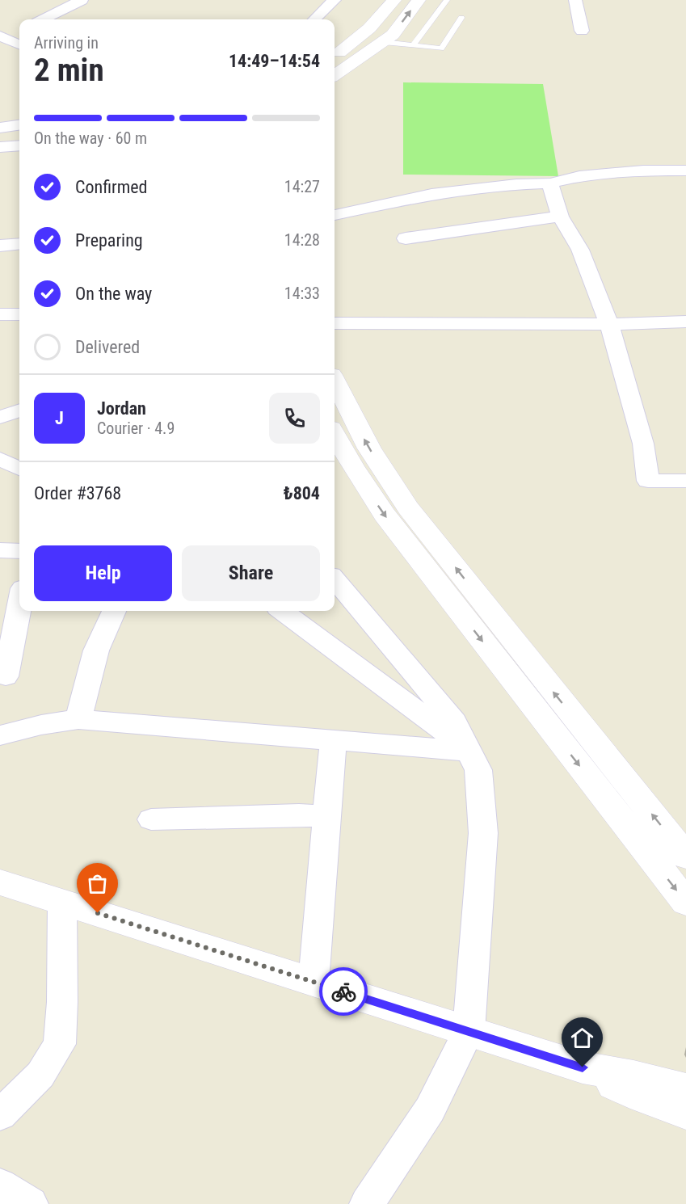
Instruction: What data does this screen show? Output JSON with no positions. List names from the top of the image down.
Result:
{
  "page": {
    "heading": ["2 min", "Arriving in", "14:49–14:54"],
    "panel": [
      "Jordan",
      "Courier · 4.9",
      "Order #3768",
      "₺804"
    ],
    "bar": "On the way · 60 m",
    "list": [
      ["Confirmed", "14:27"],
      ["Preparing", "14:28"],
      ["On the way", "14:33"],
      "Delivered"
    ],
    "round": "J",
    "buttons": ["Help", "Share"]
  }
}
